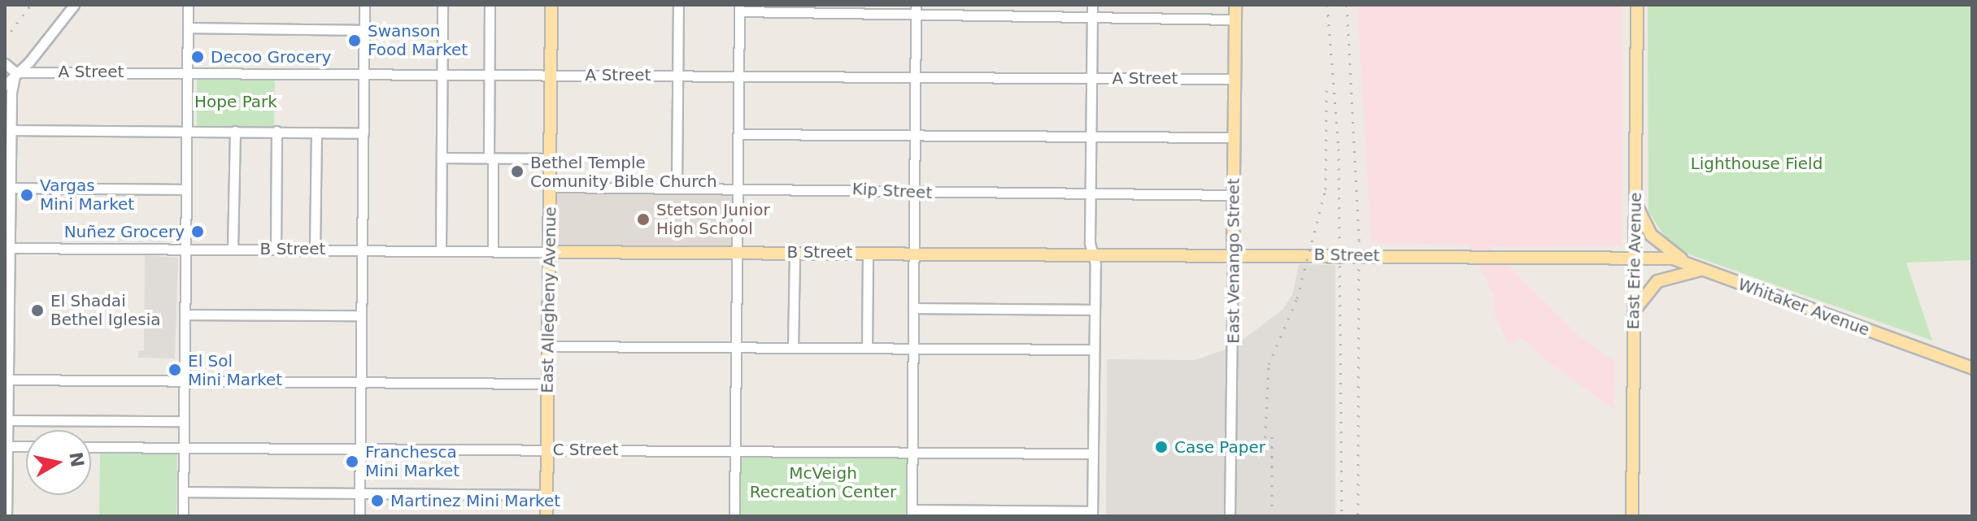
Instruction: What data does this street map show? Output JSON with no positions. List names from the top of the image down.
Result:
{
  "streets": {
    "main road": [
      "B Street",
      "East Venango Street",
      "East Erie Avenue",
      "East Allegheny Avenue",
      "Whitaker Avenue"
    ],
    "street": ["A Street", "Kip Street", "C Street"]
  },
  "crossings": [
    ["A Street", "East Venango Street"],
    ["A Street", "East Allegheny Avenue"],
    ["Kip Street", "East Venango Street"],
    ["Kip Street", "East Allegheny Avenue"],
    ["B Street", "East Venango Street"],
    ["B Street", "East Erie Avenue"],
    ["B Street", "East Allegheny Avenue"],
    ["B Street", "Whitaker Avenue"],
    ["East Erie Avenue", "Whitaker Avenue"],
    ["East Allegheny Avenue", "C Street"]
  ],
  "parks": ["Hope Park", "Lighthouse Field", "McVeigh Recreation Center"],
  "places": [
    "Swanson Food Market",
    "Decoo Grocery",
    "Bethel Temple Comunity Bible Church",
    "Vargas Mini Market",
    "Stetson Junior High School",
    "Nuñez Grocery",
    "El Shadai Bethel Iglesia",
    "El Sol Mini Market",
    "Case Paper",
    "Franchesca Mini Market",
    "Martinez Mini Market"
  ],
  "north": "right"
}
